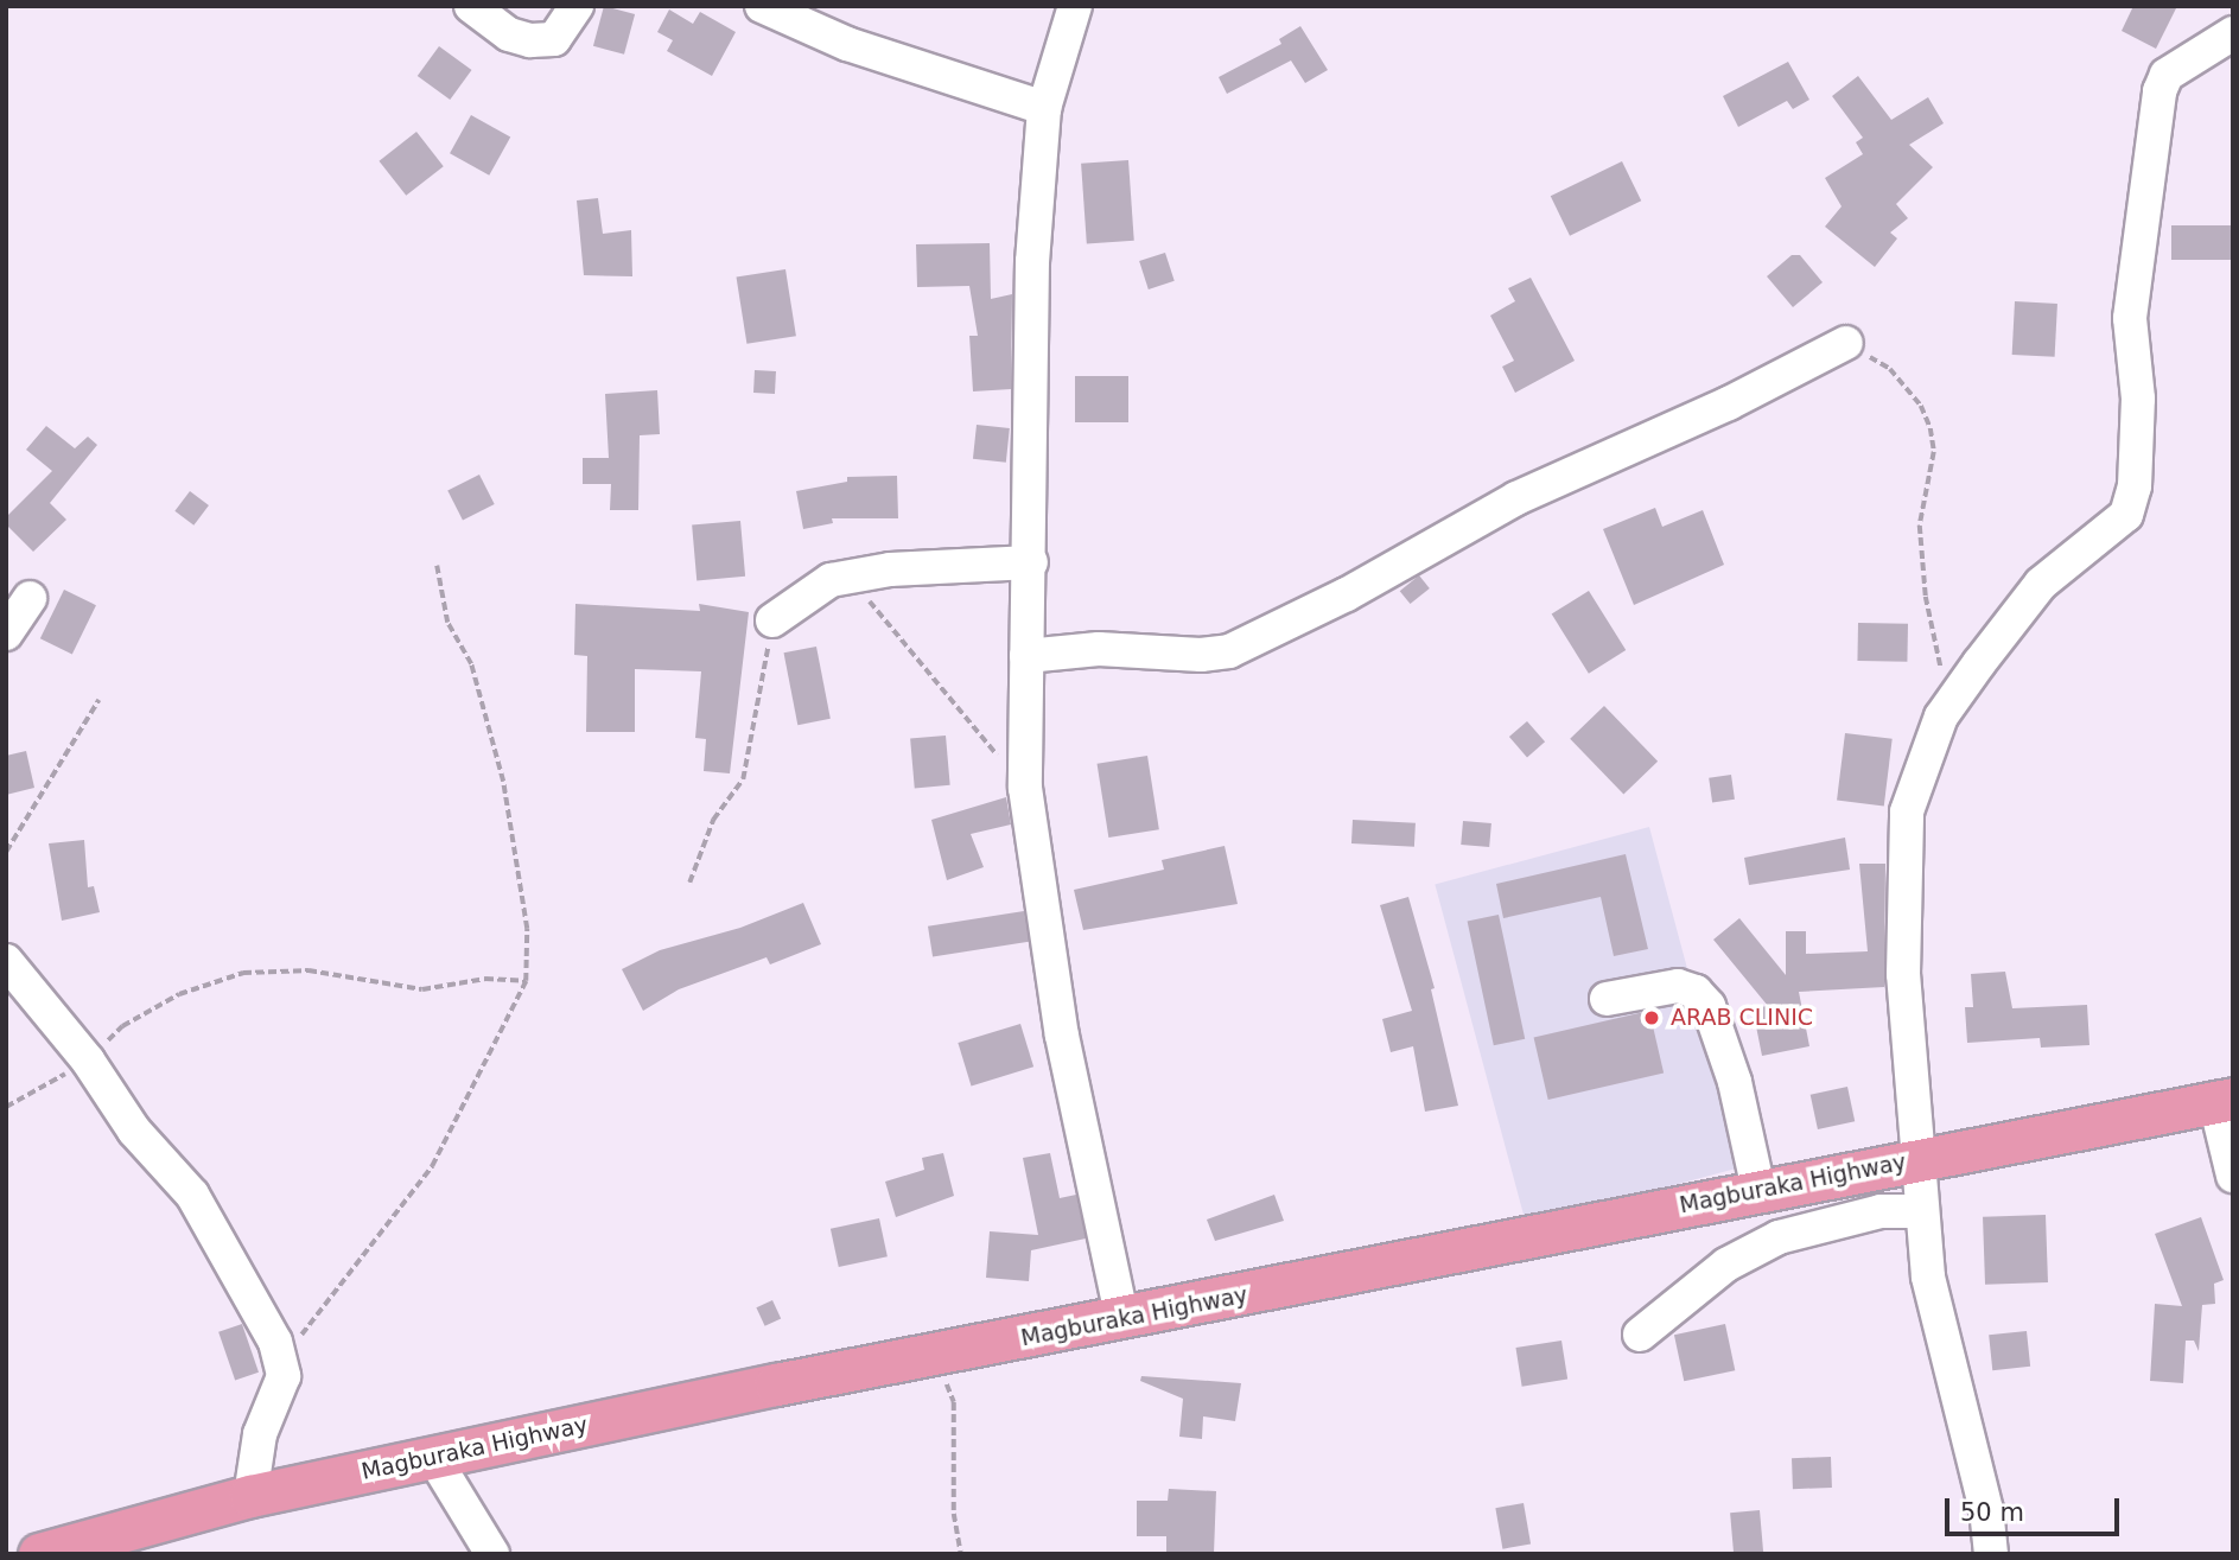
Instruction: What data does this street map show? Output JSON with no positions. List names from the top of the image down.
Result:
{
  "streets": {
    "main road": ["Magburaka Highway"]
  },
  "places": ["ARAB CLINIC"],
  "scale_bar": "50 m"
}
